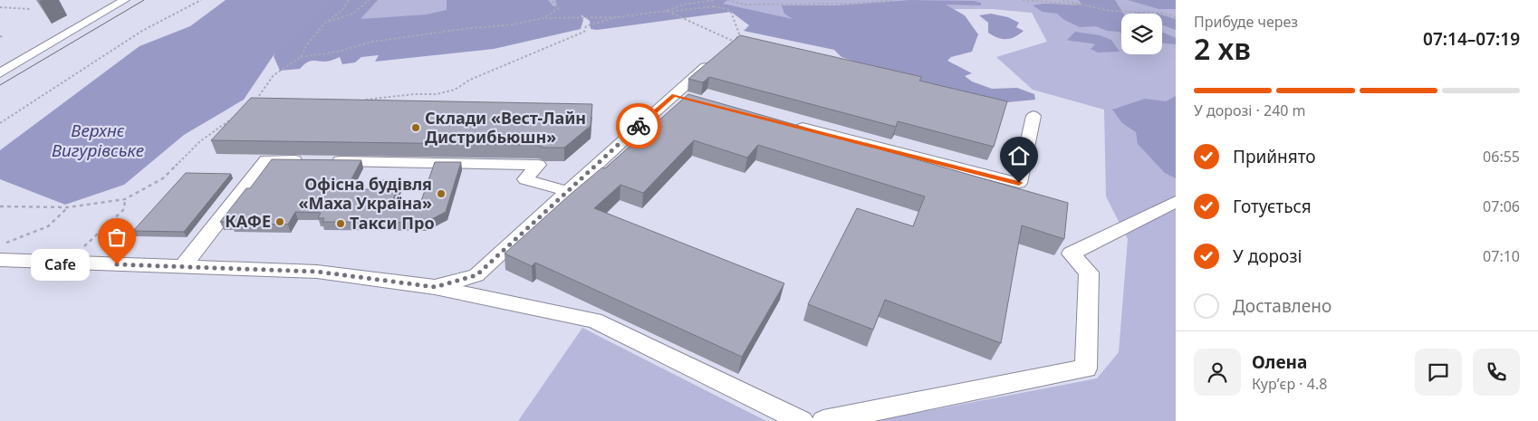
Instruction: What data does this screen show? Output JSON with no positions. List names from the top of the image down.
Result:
{
  "water": ["Верхнє Вигурівське"],
  "places": [
    "Склади «Вест-Лайн Дистрибьюшн»",
    "Офісна будівля «Маха Україна»",
    "КАФЕ",
    "Такси Про",
    "Cafe"
  ],
  "page": {
    "heading": ["2 хв", "Прибуде через", "07:14–07:19"],
    "panel": ["Олена", "Кур’єр · 4.8"],
    "bar": "У дорозі · 240 m",
    "list": [
      ["Прийнято", "06:55"],
      ["Готується", "07:06"],
      ["У дорозі", "07:10"],
      "Доставлено"
    ],
    "bubble": "Cafe"
  }
}
